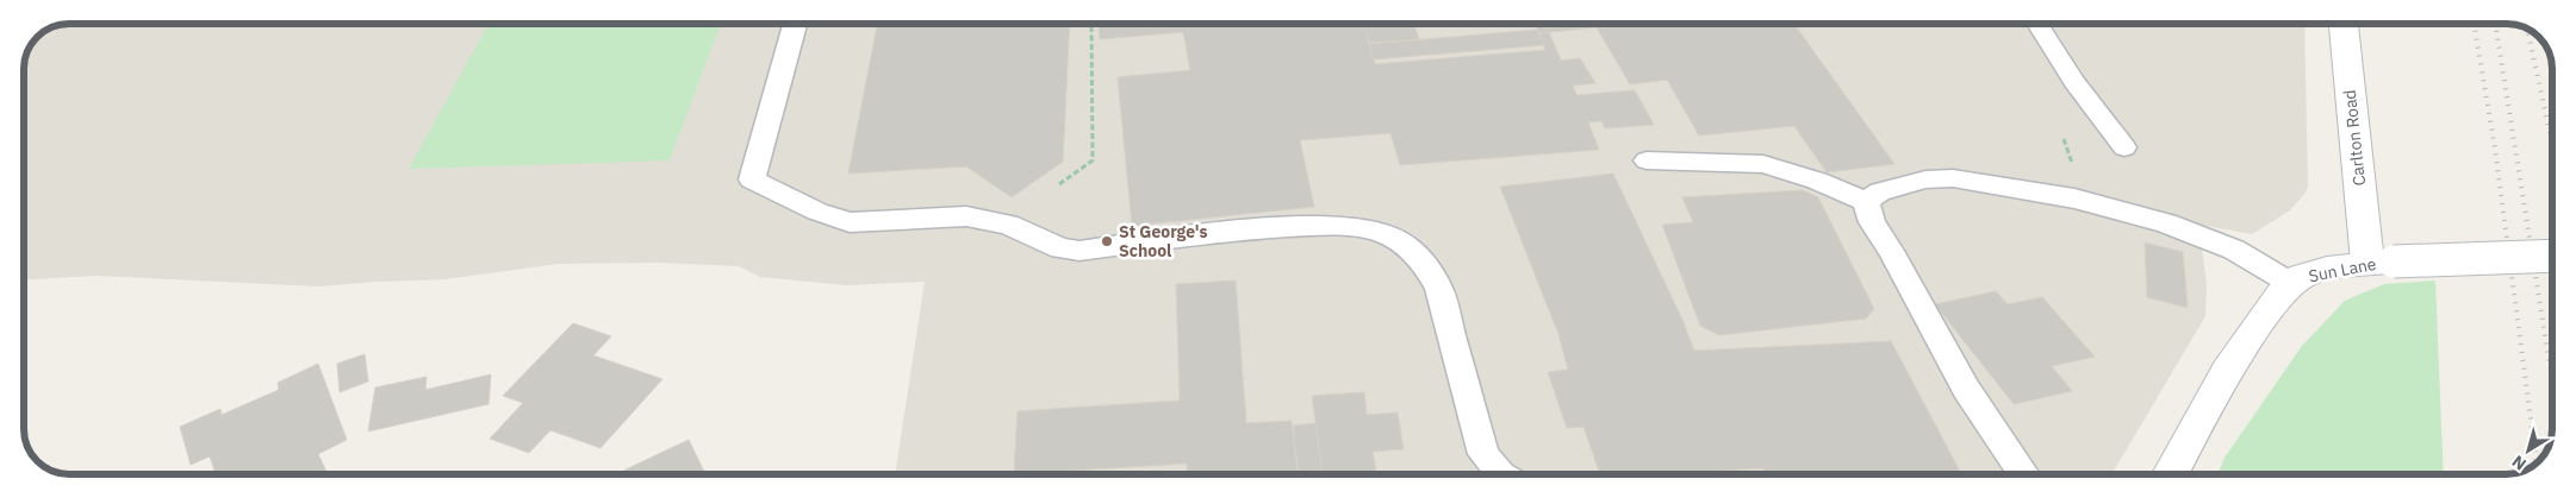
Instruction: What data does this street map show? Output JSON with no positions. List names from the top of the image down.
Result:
{
  "streets": {
    "street": ["Carlton Road", "Sun Lane"]
  },
  "crossings": [
    ["Carlton Road", "Sun Lane"]
  ],
  "places": ["St George's School"],
  "north": "bottom left"
}
